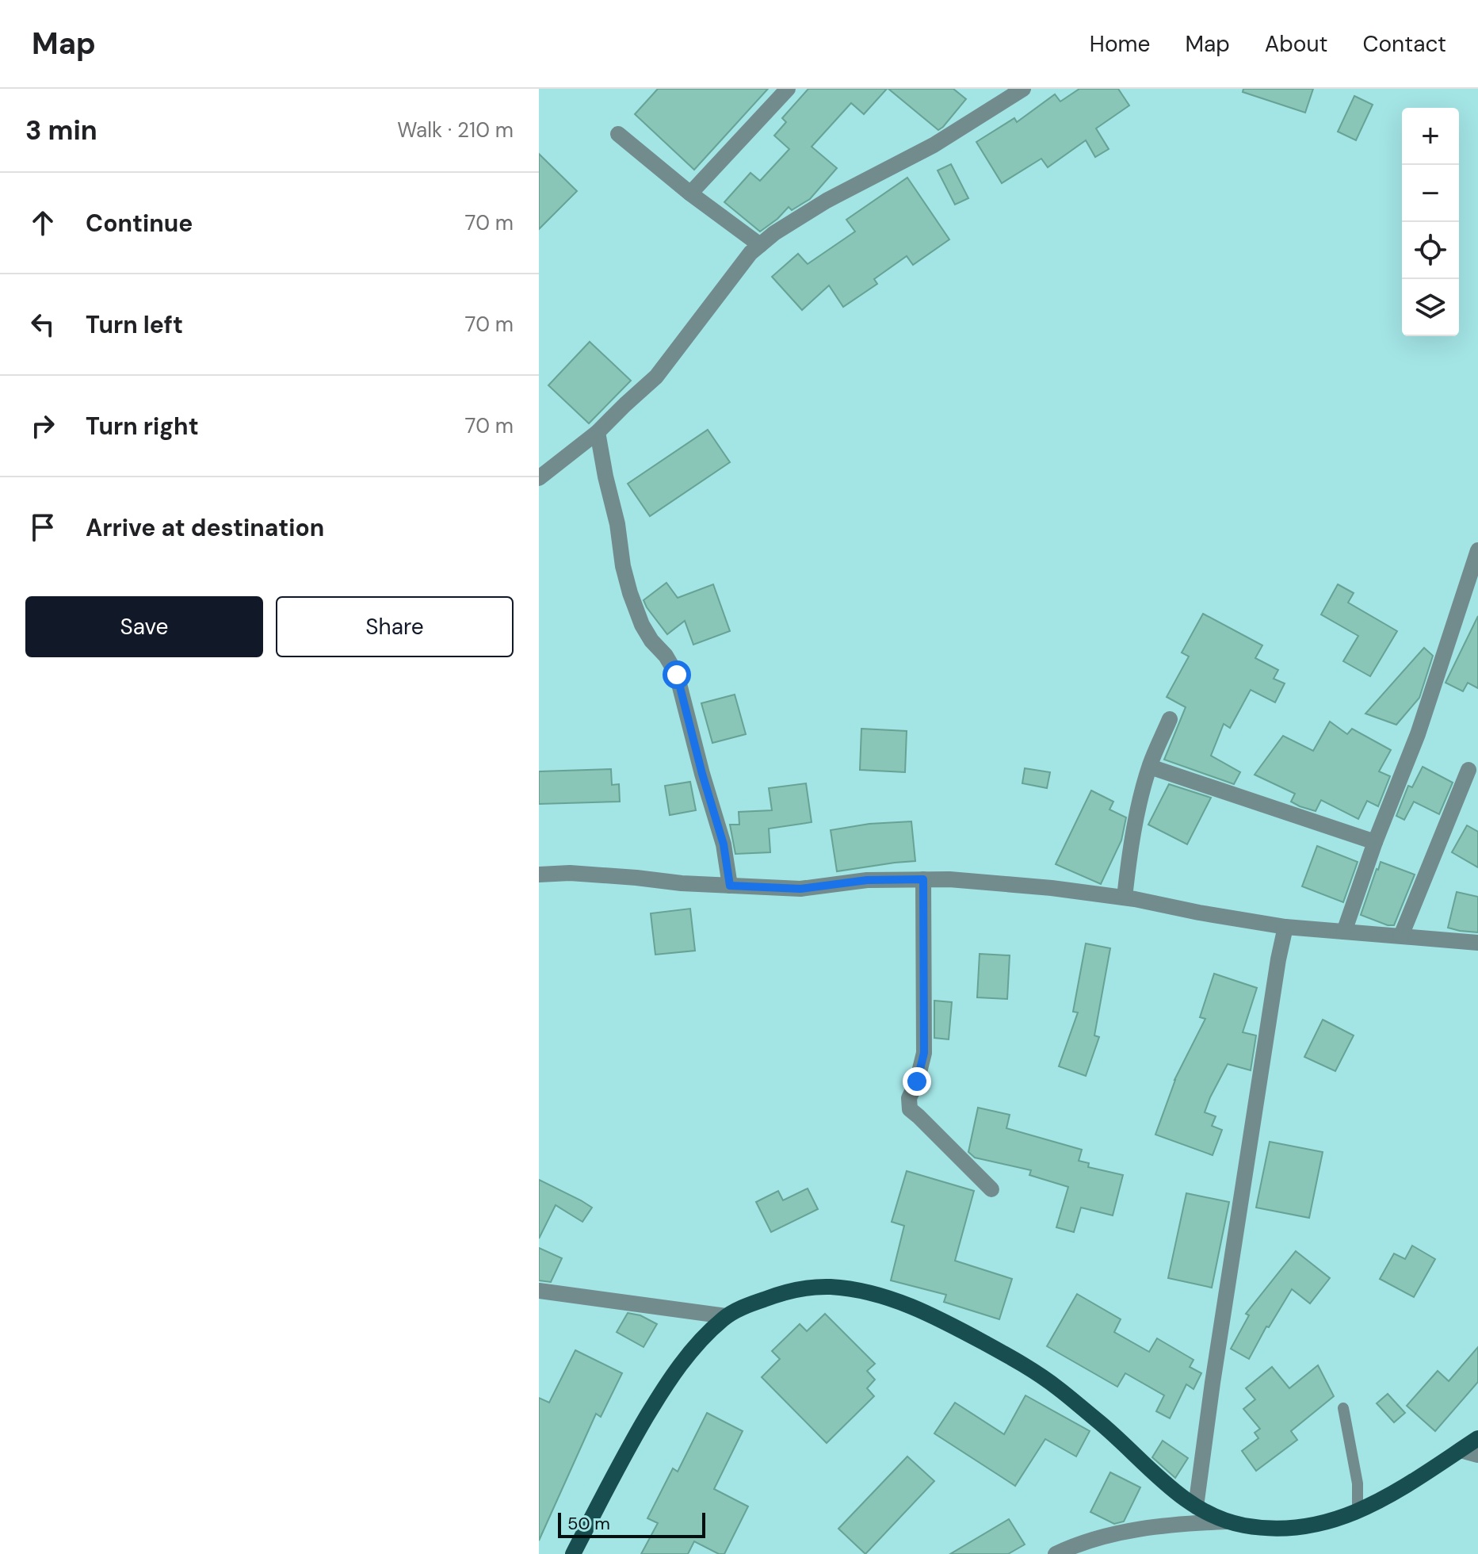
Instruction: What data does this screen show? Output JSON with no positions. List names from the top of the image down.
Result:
{
  "scale_bar": "50 m",
  "page": {
    "header": "Map",
    "nav": [
      "Home",
      "Map",
      "About",
      "Contact"
    ],
    "heading": ["3 min", "Walk · 210 m"],
    "map_buttons": ["+", "−"],
    "list": [
      ["Continue", "70 m"],
      ["Turn left", "70 m"],
      ["Turn right", "70 m"],
      "Arrive at destination"
    ],
    "buttons": ["Save", "Share"],
    "scale": "50 m"
  }
}
